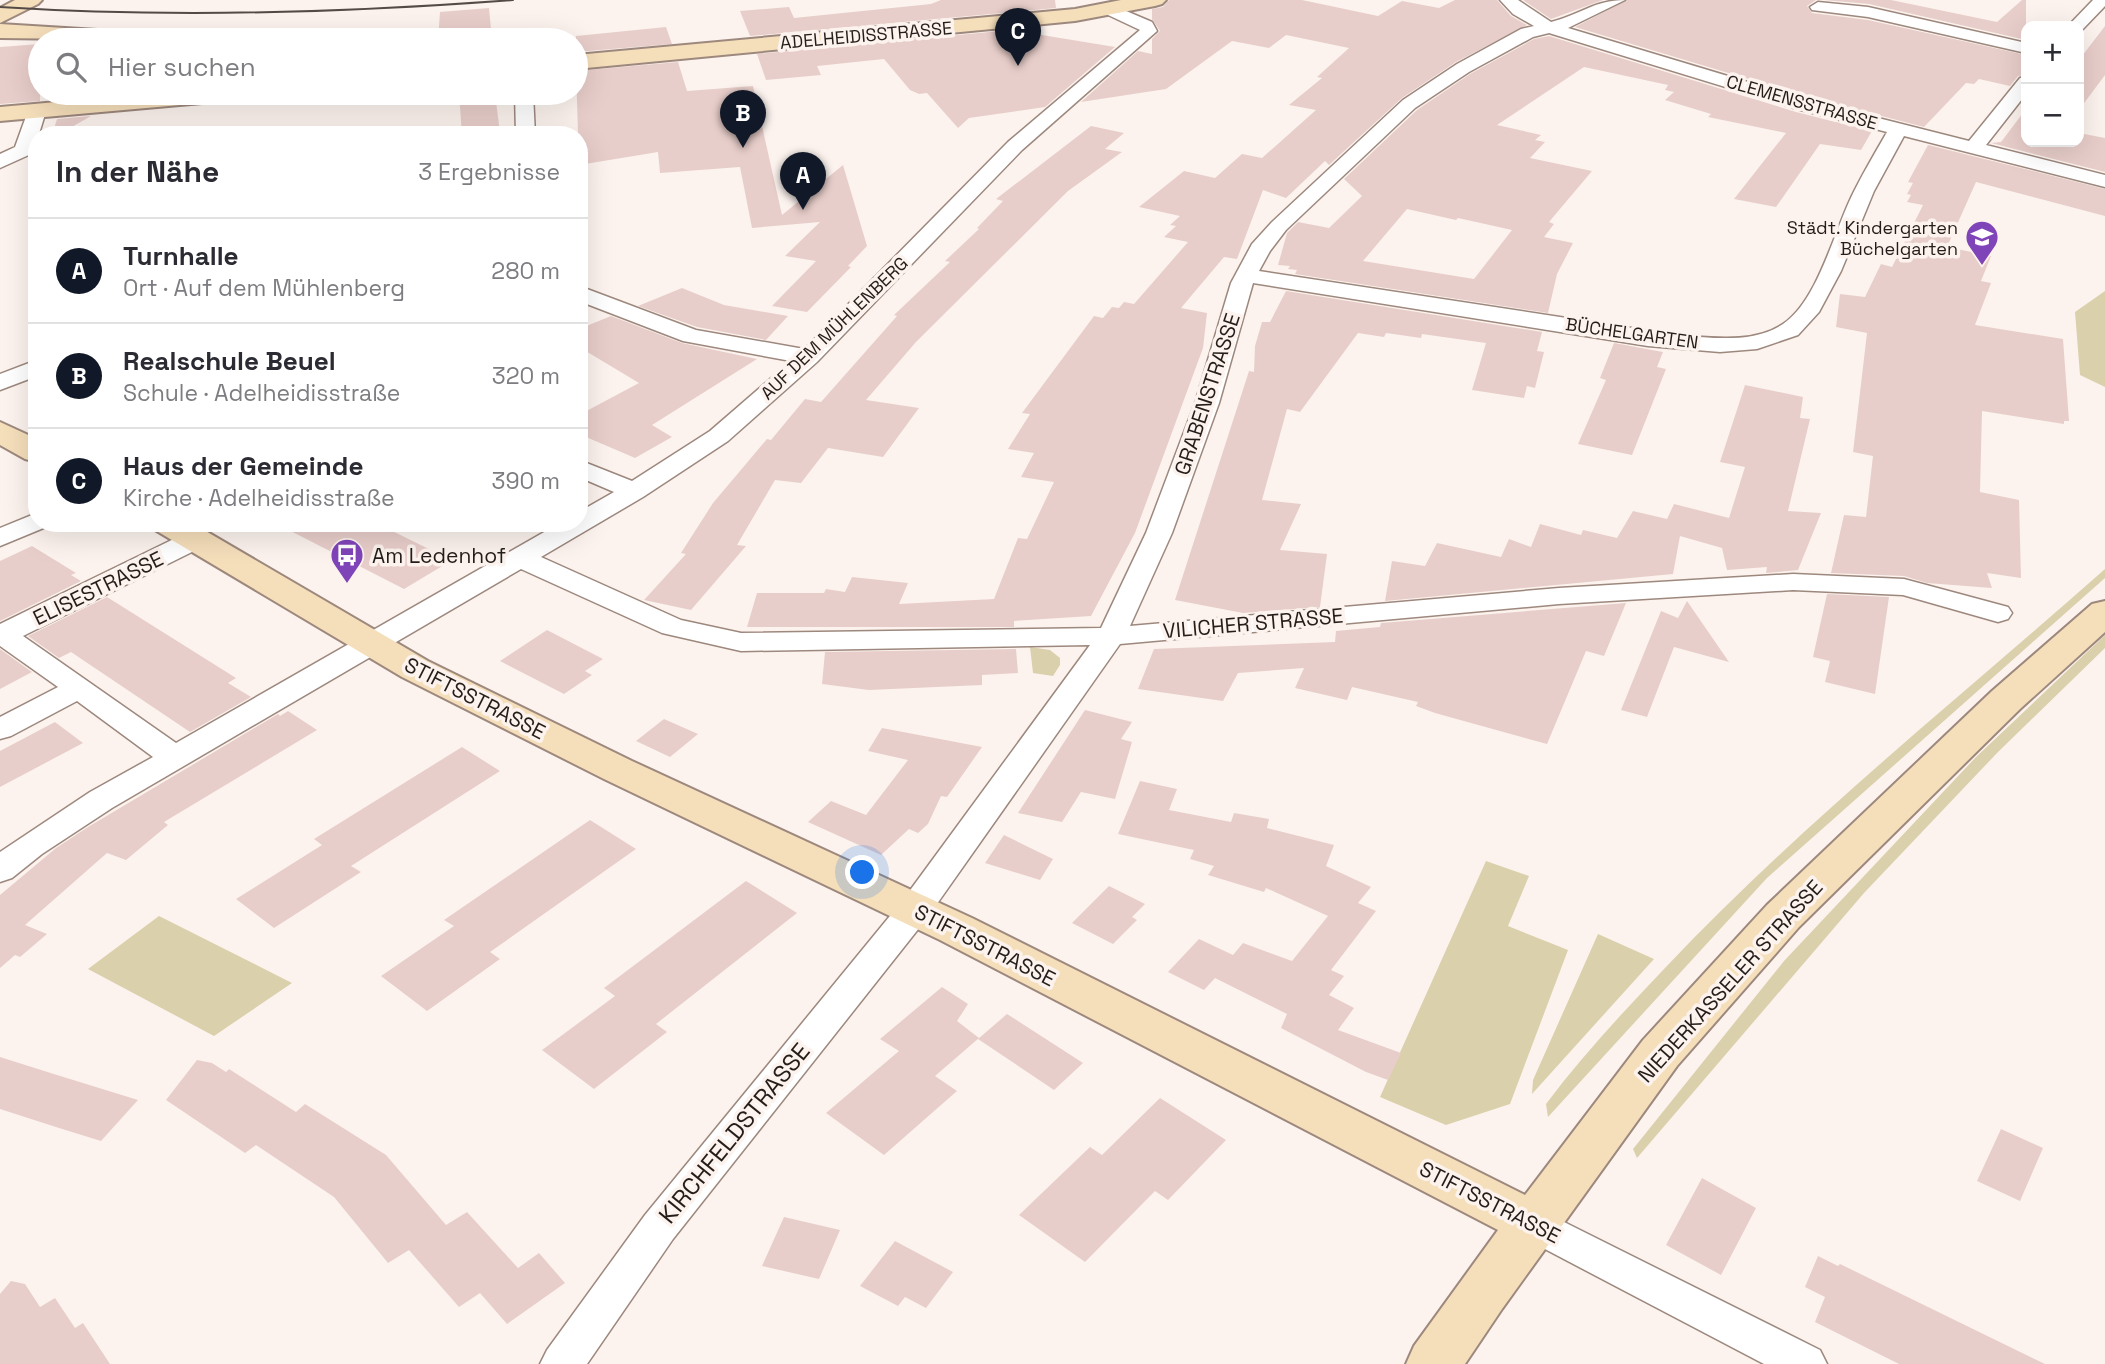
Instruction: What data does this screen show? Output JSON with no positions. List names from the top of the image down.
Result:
{
  "streets": {
    "street": [
      "ADELHEIDISSTRASSE",
      "CLEMENSSTRASSE",
      "AUF DEM MÜHLENBERG",
      "BÜCHELGARTEN",
      "GRABENSTRASSE",
      "ELISESTRASSE",
      "VILICHER STRASSE",
      "STIFTSSTRASSE",
      "NIEDERKASSELER STRASSE",
      "KIRCHFELDSTRASSE"
    ]
  },
  "crossings": [
    ["ADELHEIDISSTRASSE", "AUF DEM MÜHLENBERG"],
    ["CLEMENSSTRASSE", "BÜCHELGARTEN"],
    ["CLEMENSSTRASSE", "GRABENSTRASSE"],
    ["AUF DEM MÜHLENBERG", "VILICHER STRASSE"],
    ["AUF DEM MÜHLENBERG", "STIFTSSTRASSE"],
    ["BÜCHELGARTEN", "GRABENSTRASSE"],
    ["GRABENSTRASSE", "VILICHER STRASSE"],
    ["GRABENSTRASSE", "STIFTSSTRASSE"],
    ["GRABENSTRASSE", "KIRCHFELDSTRASSE"],
    ["STIFTSSTRASSE", "NIEDERKASSELER STRASSE"],
    ["STIFTSSTRASSE", "KIRCHFELDSTRASSE"]
  ],
  "places": {
    "school or university": ["Städt. Kindergarten Büchelgarten"],
    "bus stop": ["Am Ledenhof"]
  },
  "page": {
    "pins": ["C", "B", "A"],
    "map_buttons": ["+", "−"],
    "search": "Hier suchen",
    "heading": ["In der Nähe", "3 Ergebnisse"],
    "list": [
      {
        "mark": "A",
        "name": "Turnhalle",
        "note": "Ort · Auf dem Mühlenberg",
        "value": "280 m"
      },
      {
        "mark": "B",
        "name": "Realschule Beuel",
        "note": "Schule · Adelheidisstraße",
        "value": "320 m"
      },
      {
        "mark": "C",
        "name": "Haus der Gemeinde",
        "note": "Kirche · Adelheidisstraße",
        "value": "390 m"
      }
    ]
  }
}
